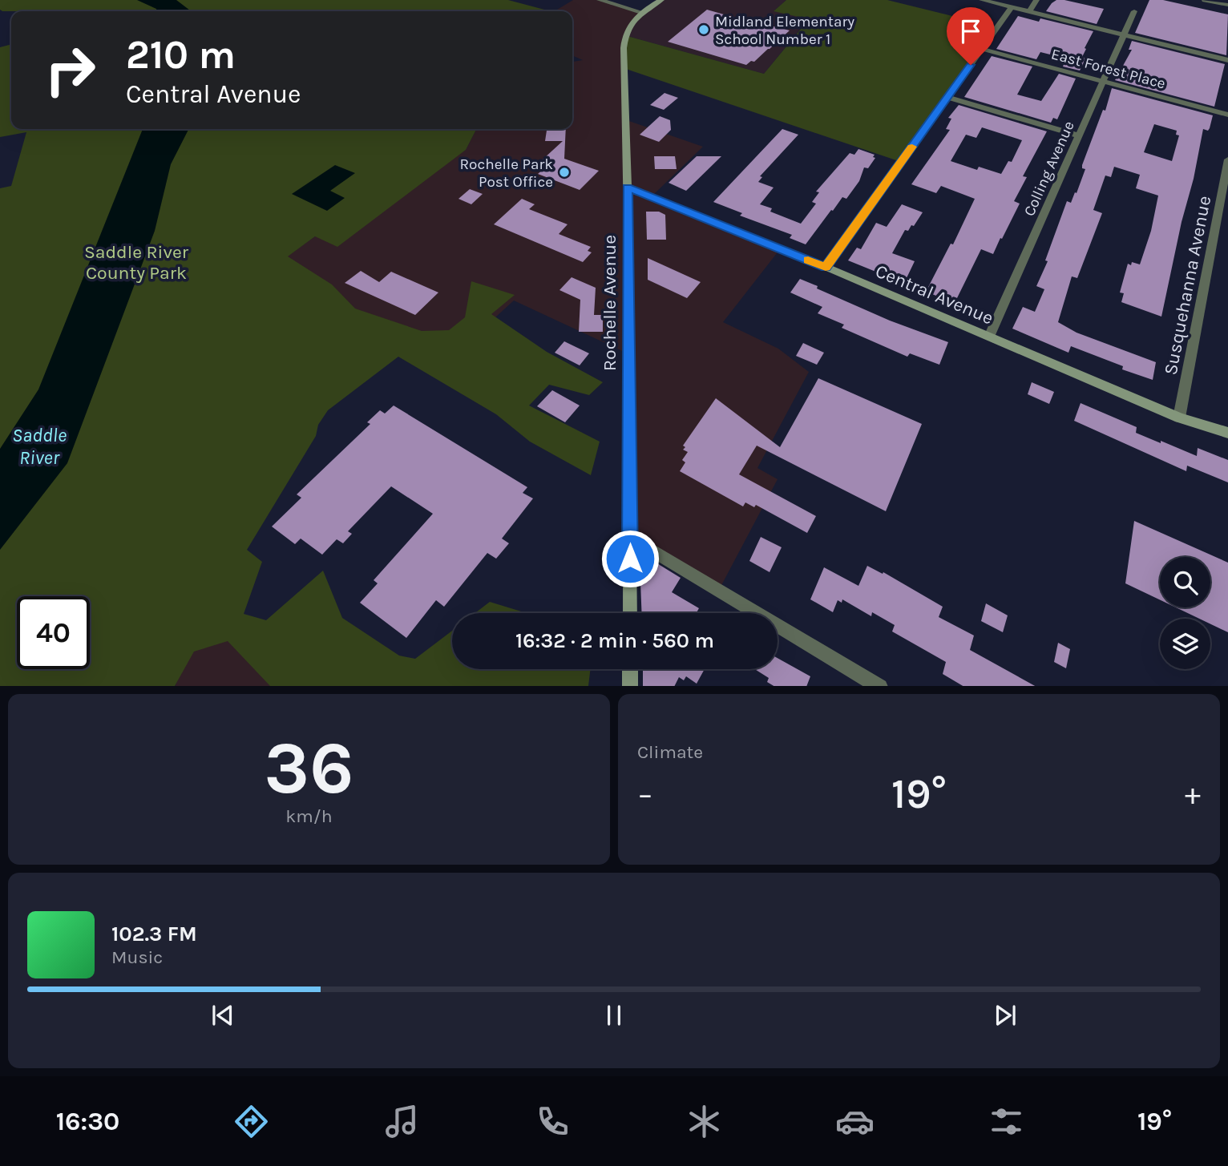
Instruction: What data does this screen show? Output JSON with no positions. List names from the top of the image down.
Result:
{
  "streets": {
    "street": [
      "East Forest Place",
      "Colling Avenue",
      "Susquehanna Avenue",
      "Central Avenue",
      "Rochelle Avenue"
    ]
  },
  "crossings": [
    ["East Forest Place", "Colling Avenue"],
    ["Colling Avenue", "Central Avenue"],
    ["Susquehanna Avenue", "Central Avenue"],
    ["Central Avenue", "Rochelle Avenue"]
  ],
  "water": ["Saddle River"],
  "parks": ["Saddle River County Park"],
  "places": ["Midland Elementary School Number 1", "Rochelle Park Post Office"],
  "page": {
    "turn": ["210 m", "Central Avenue"],
    "limit": "40",
    "trip": "16:32 · 2 min · 560 m",
    "tile": [
      ["36", "km/h"],
      "Climate"
    ],
    "heat": ["−", "19°", "+"],
    "song": ["102.3 FM", "Music"],
    "tabs": ["16:30", "19°"]
  }
}
